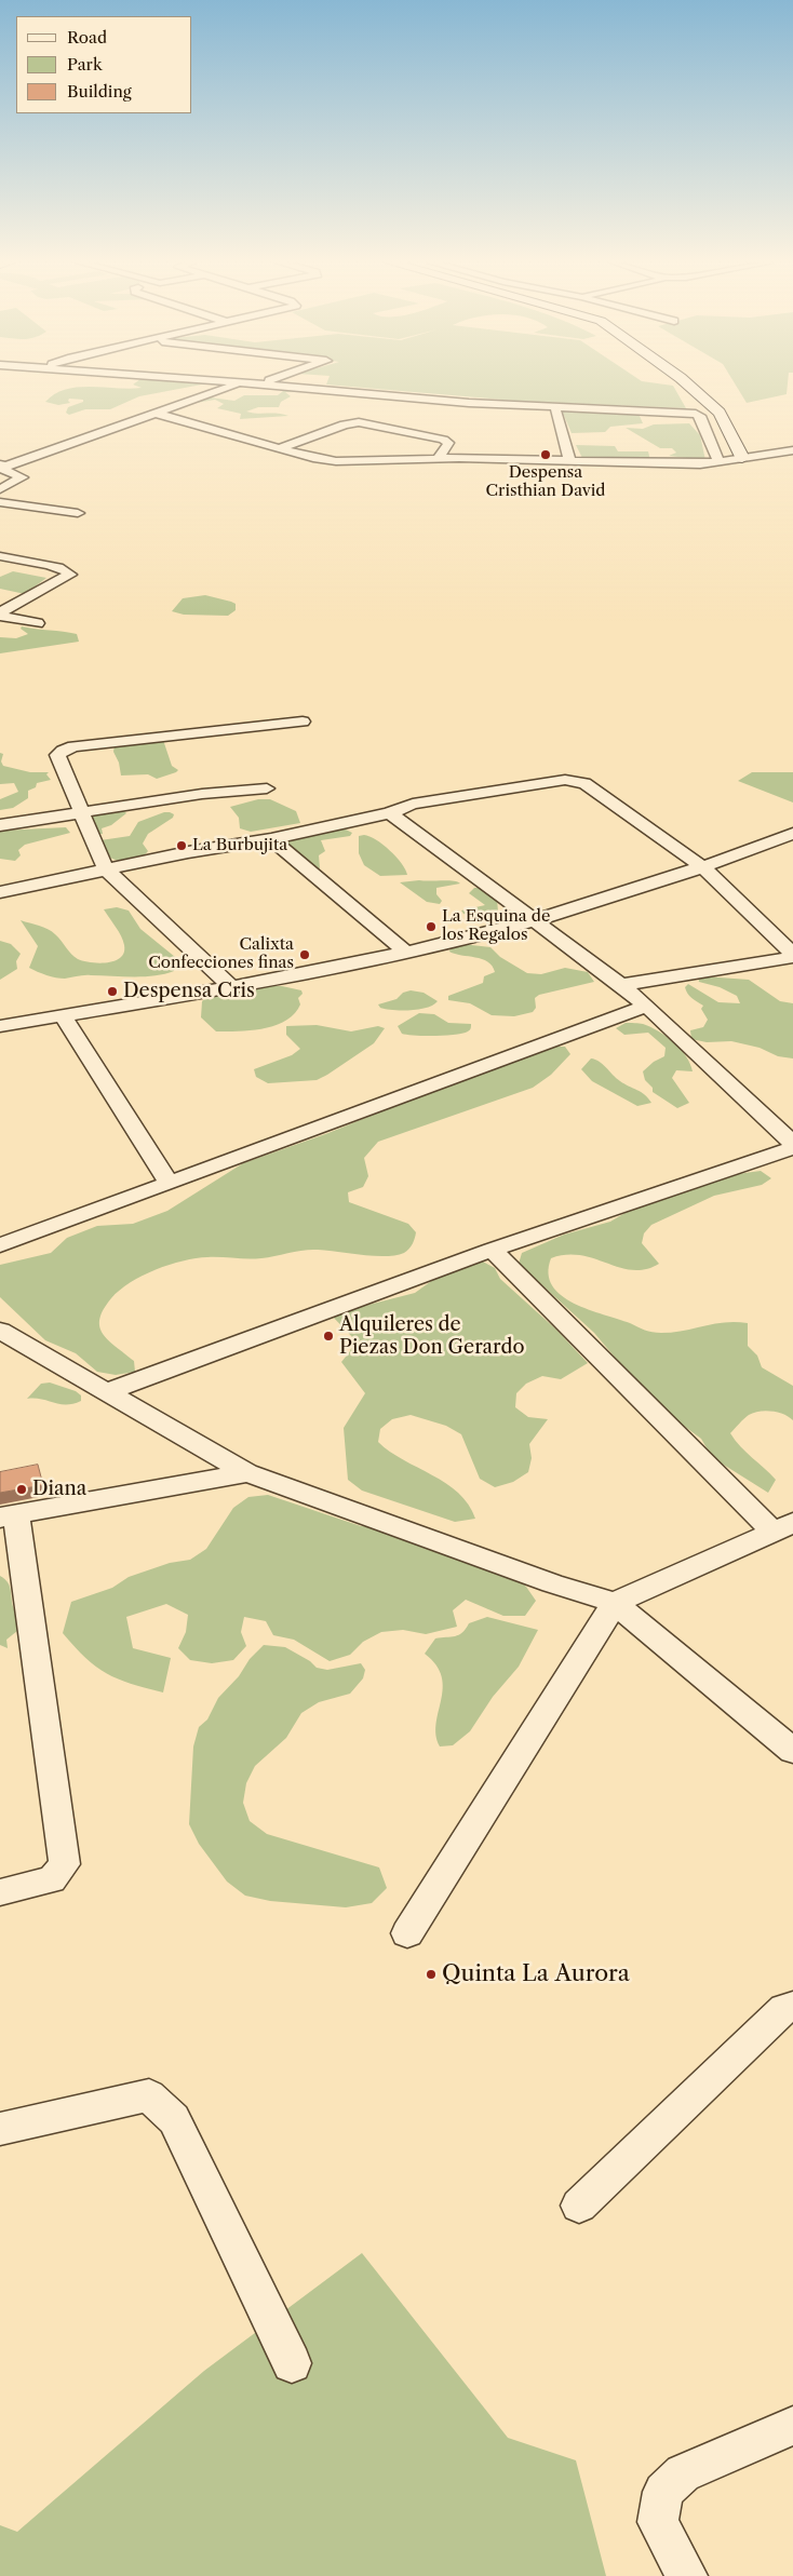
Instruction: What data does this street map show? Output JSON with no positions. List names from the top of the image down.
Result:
{
  "places": [
    "Despensa Cristhian David",
    "La Burbujita",
    "La Esquina de los Regalos",
    "Calixta Confecciones finas",
    "Despensa Cris",
    "Alquileres de Piezas Don Gerardo",
    "Diana",
    "Quinta La Aurora"
  ],
  "legend": ["Road", "Park", "Building"]
}
